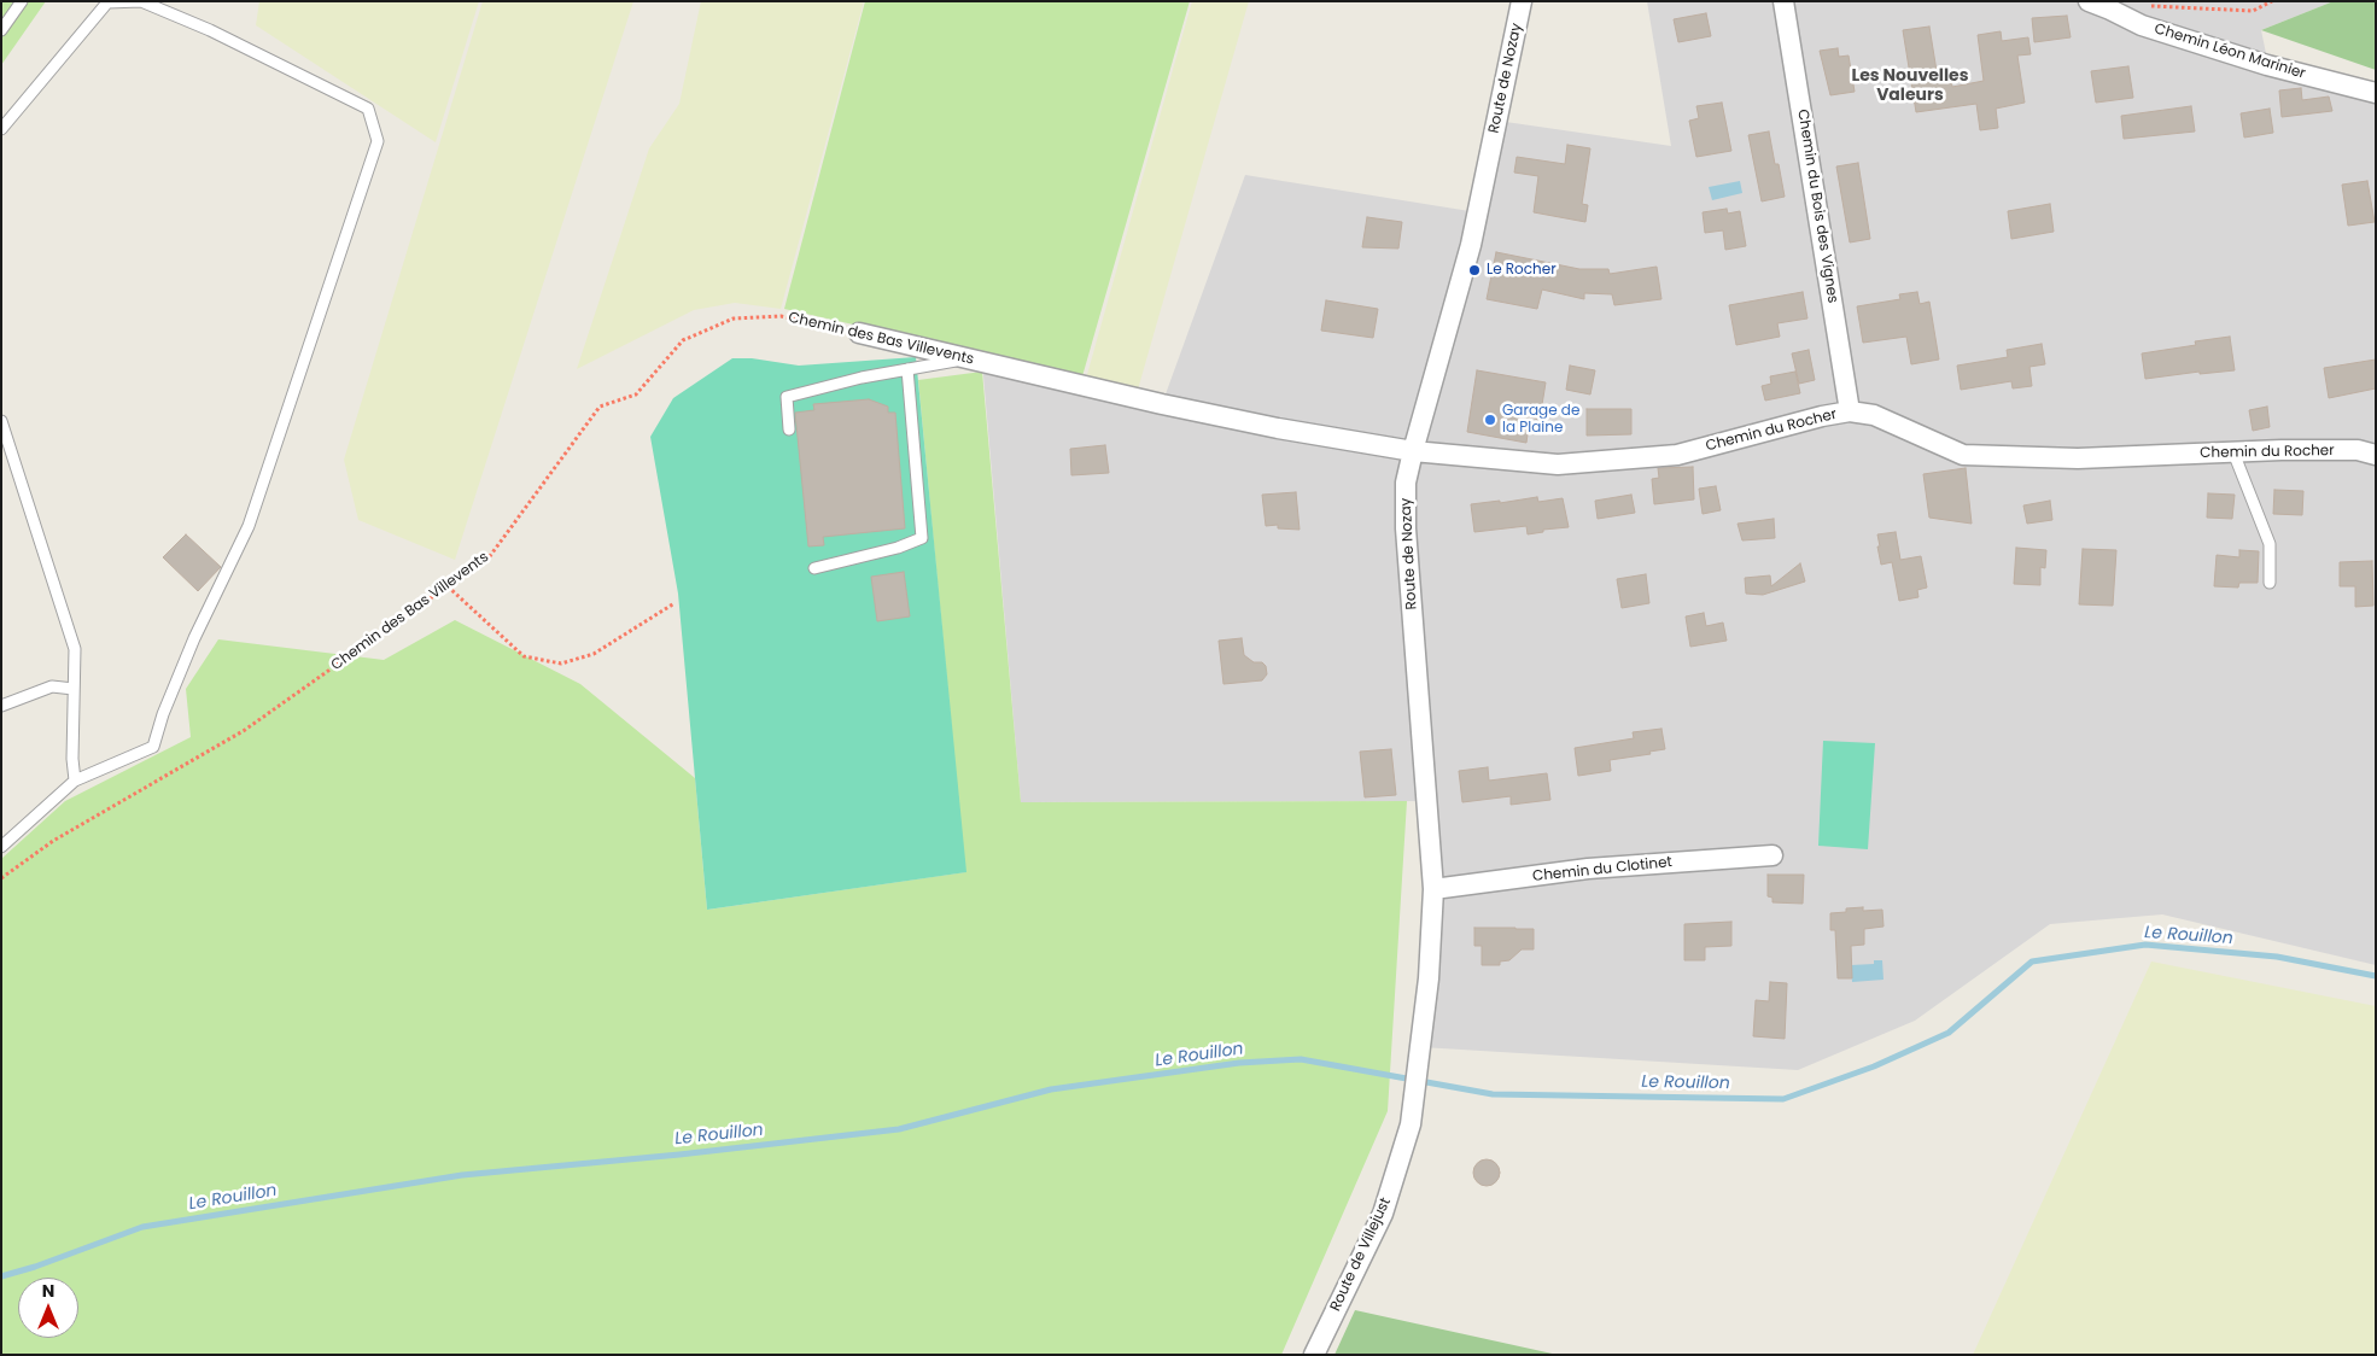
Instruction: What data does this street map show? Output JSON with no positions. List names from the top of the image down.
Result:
{
  "streets": {
    "street": [
      "Chemin Léon Marinier",
      "Route de Nozay",
      "Chemin du Bois des Vignes",
      "Chemin des Bas Villevents",
      "Chemin du Rocher",
      "Chemin du Clotinet",
      "Route de Villejust"
    ]
  },
  "crossings": [
    ["Route de Nozay", "Chemin des Bas Villevents"],
    ["Route de Nozay", "Chemin du Rocher"],
    ["Route de Nozay", "Chemin du Clotinet"],
    ["Route de Nozay", "Route de Villejust"],
    ["Chemin du Bois des Vignes", "Chemin du Rocher"],
    ["Chemin des Bas Villevents", "Chemin du Rocher"]
  ],
  "districts": ["Les Nouvelles Valeurs"],
  "water": ["Le Rouillon"],
  "places": ["Le Rocher", "Garage de la Plaine"],
  "north": "top"
}
